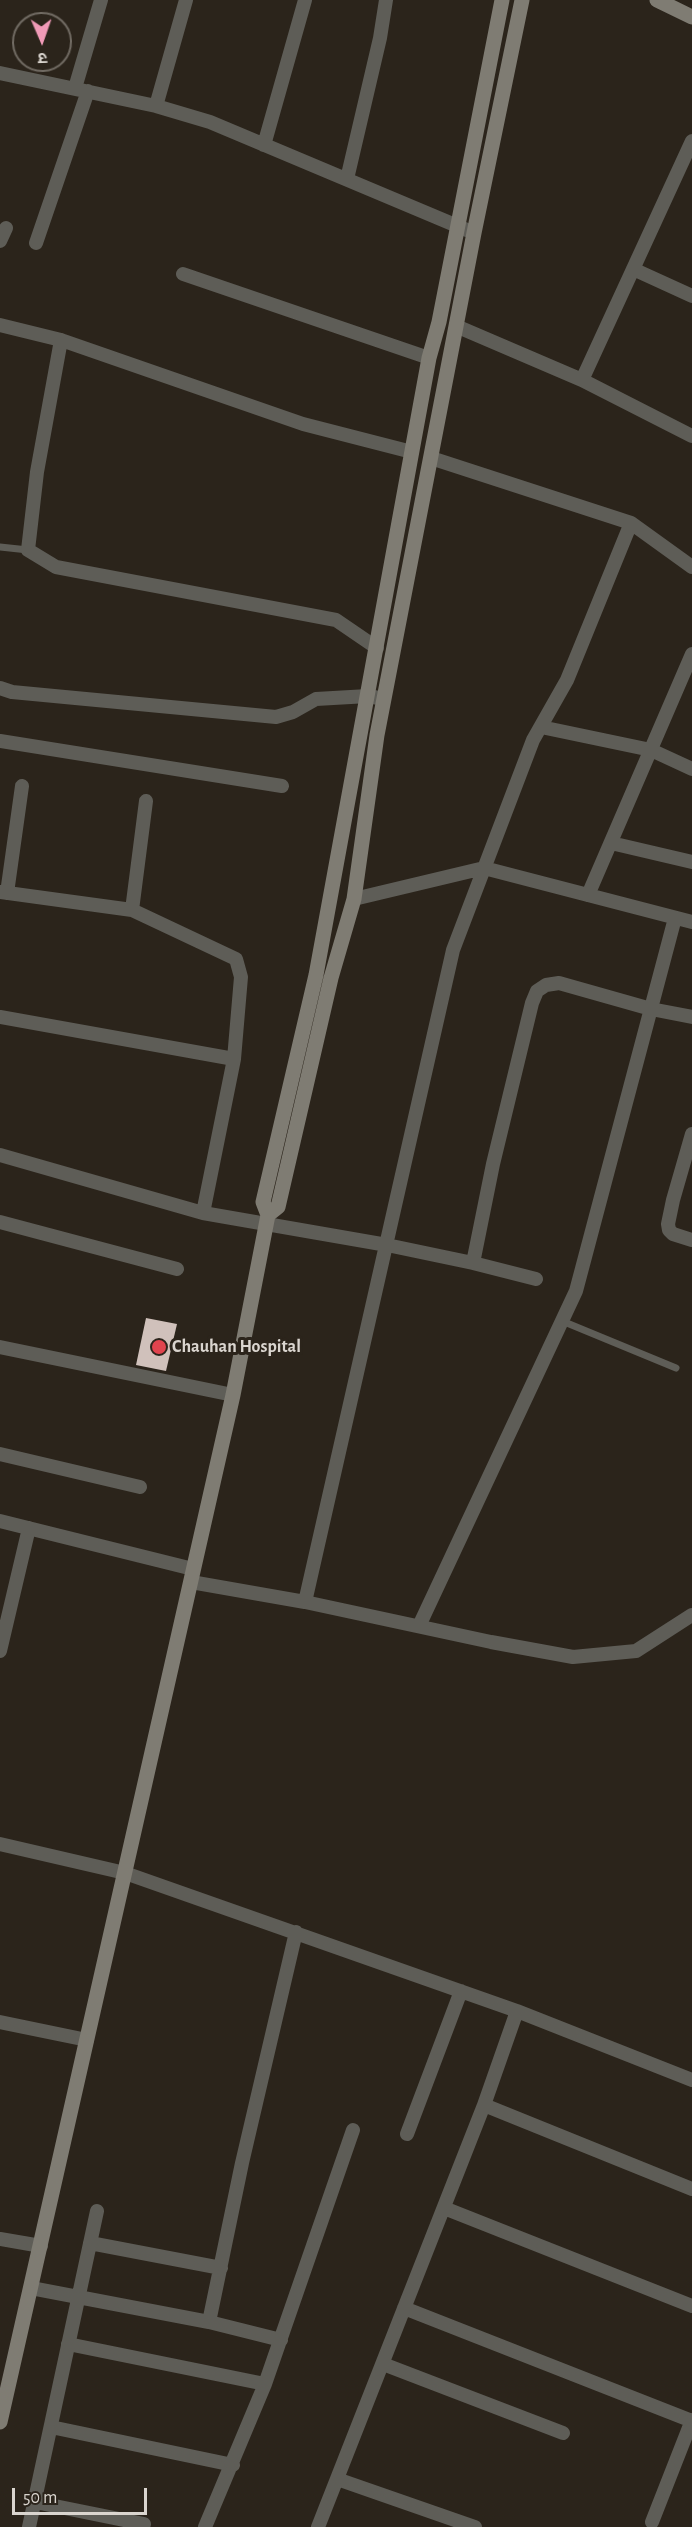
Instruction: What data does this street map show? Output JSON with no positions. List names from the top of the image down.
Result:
{
  "places": ["Chauhan Hospital"],
  "scale_bar": "50 m",
  "north": "bottom"
}
